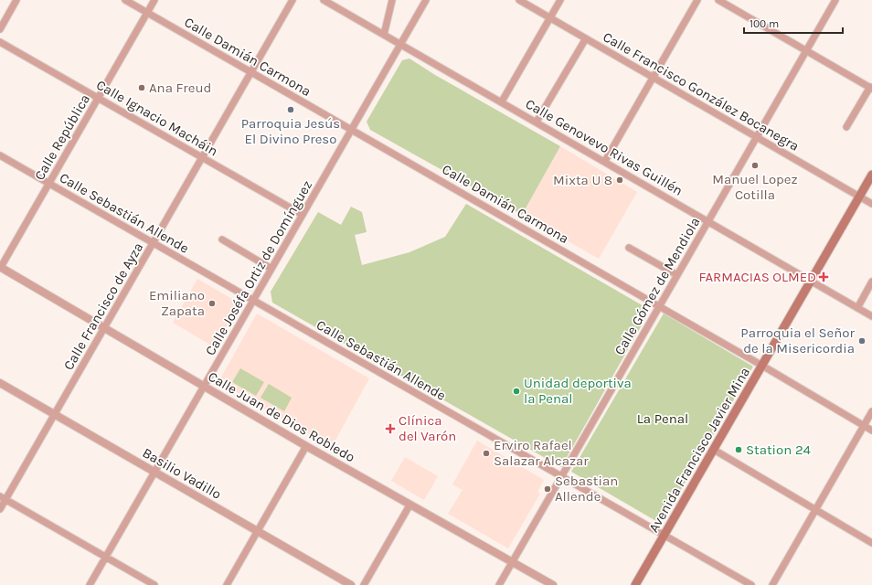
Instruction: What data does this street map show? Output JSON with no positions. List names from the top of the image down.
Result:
{
  "streets": {
    "main road": ["Avenida Francisco Javier Mina"],
    "street": [
      "Calle Damián Carmona",
      "Calle Francisco González Bocanegra",
      "Calle Ignacio Macháin",
      "Calle República",
      "Calle Genovevo Rivas Guillén",
      "Calle Sebastián Allende",
      "Calle Joséfa Ortiz de Domínguez",
      "Calle Gómez de Mendiola",
      "Calle Francisco de Ayza",
      "Calle Juan de Dios Robledo",
      "Basilio Vadillo"
    ]
  },
  "crossings": [
    ["Calle Damián Carmona", "Calle República"],
    ["Calle Damián Carmona", "Calle Joséfa Ortiz de Domínguez"],
    ["Calle Damián Carmona", "Calle Gómez de Mendiola"],
    ["Calle Damián Carmona", "Calle Francisco de Ayza"],
    ["Calle Damián Carmona", "Avenida Francisco Javier Mina"],
    ["Calle Francisco González Bocanegra", "Calle Gómez de Mendiola"],
    ["Calle Francisco González Bocanegra", "Avenida Francisco Javier Mina"],
    ["Calle Ignacio Macháin", "Calle República"],
    ["Calle Ignacio Macháin", "Calle Joséfa Ortiz de Domínguez"],
    ["Calle Ignacio Macháin", "Calle Francisco de Ayza"],
    ["Calle República", "Calle Sebastián Allende"],
    ["Calle República", "Calle Juan de Dios Robledo"],
    ["Calle Genovevo Rivas Guillén", "Calle Joséfa Ortiz de Domínguez"],
    ["Calle Genovevo Rivas Guillén", "Calle Gómez de Mendiola"],
    ["Calle Genovevo Rivas Guillén", "Avenida Francisco Javier Mina"],
    ["Calle Sebastián Allende", "Calle Joséfa Ortiz de Domínguez"],
    ["Calle Sebastián Allende", "Calle Gómez de Mendiola"],
    ["Calle Sebastián Allende", "Calle Francisco de Ayza"],
    ["Calle Sebastián Allende", "Avenida Francisco Javier Mina"],
    ["Calle Joséfa Ortiz de Domínguez", "Calle Juan de Dios Robledo"],
    ["Calle Joséfa Ortiz de Domínguez", "Basilio Vadillo"],
    ["Calle Gómez de Mendiola", "Calle Juan de Dios Robledo"],
    ["Calle Francisco de Ayza", "Calle Juan de Dios Robledo"],
    ["Calle Francisco de Ayza", "Basilio Vadillo"]
  ],
  "parks": ["La Penal"],
  "places": {
    "other": [
      "Ana Freud",
      "Parroquia Jesús El Divino Preso",
      "Manuel Lopez Cotilla",
      "Mixta U 8",
      "Emiliano Zapata",
      "Parroquia el Señor de la Misericordia",
      "Unidad deportiva la Penal",
      "Station 24",
      "Erviro Rafael Salazar Alcazar",
      "Sebastian Allende"
    ],
    "health": ["FARMACIAS OLMED", "Clínica del Varón"]
  },
  "scale_bar": "100 m"
}
